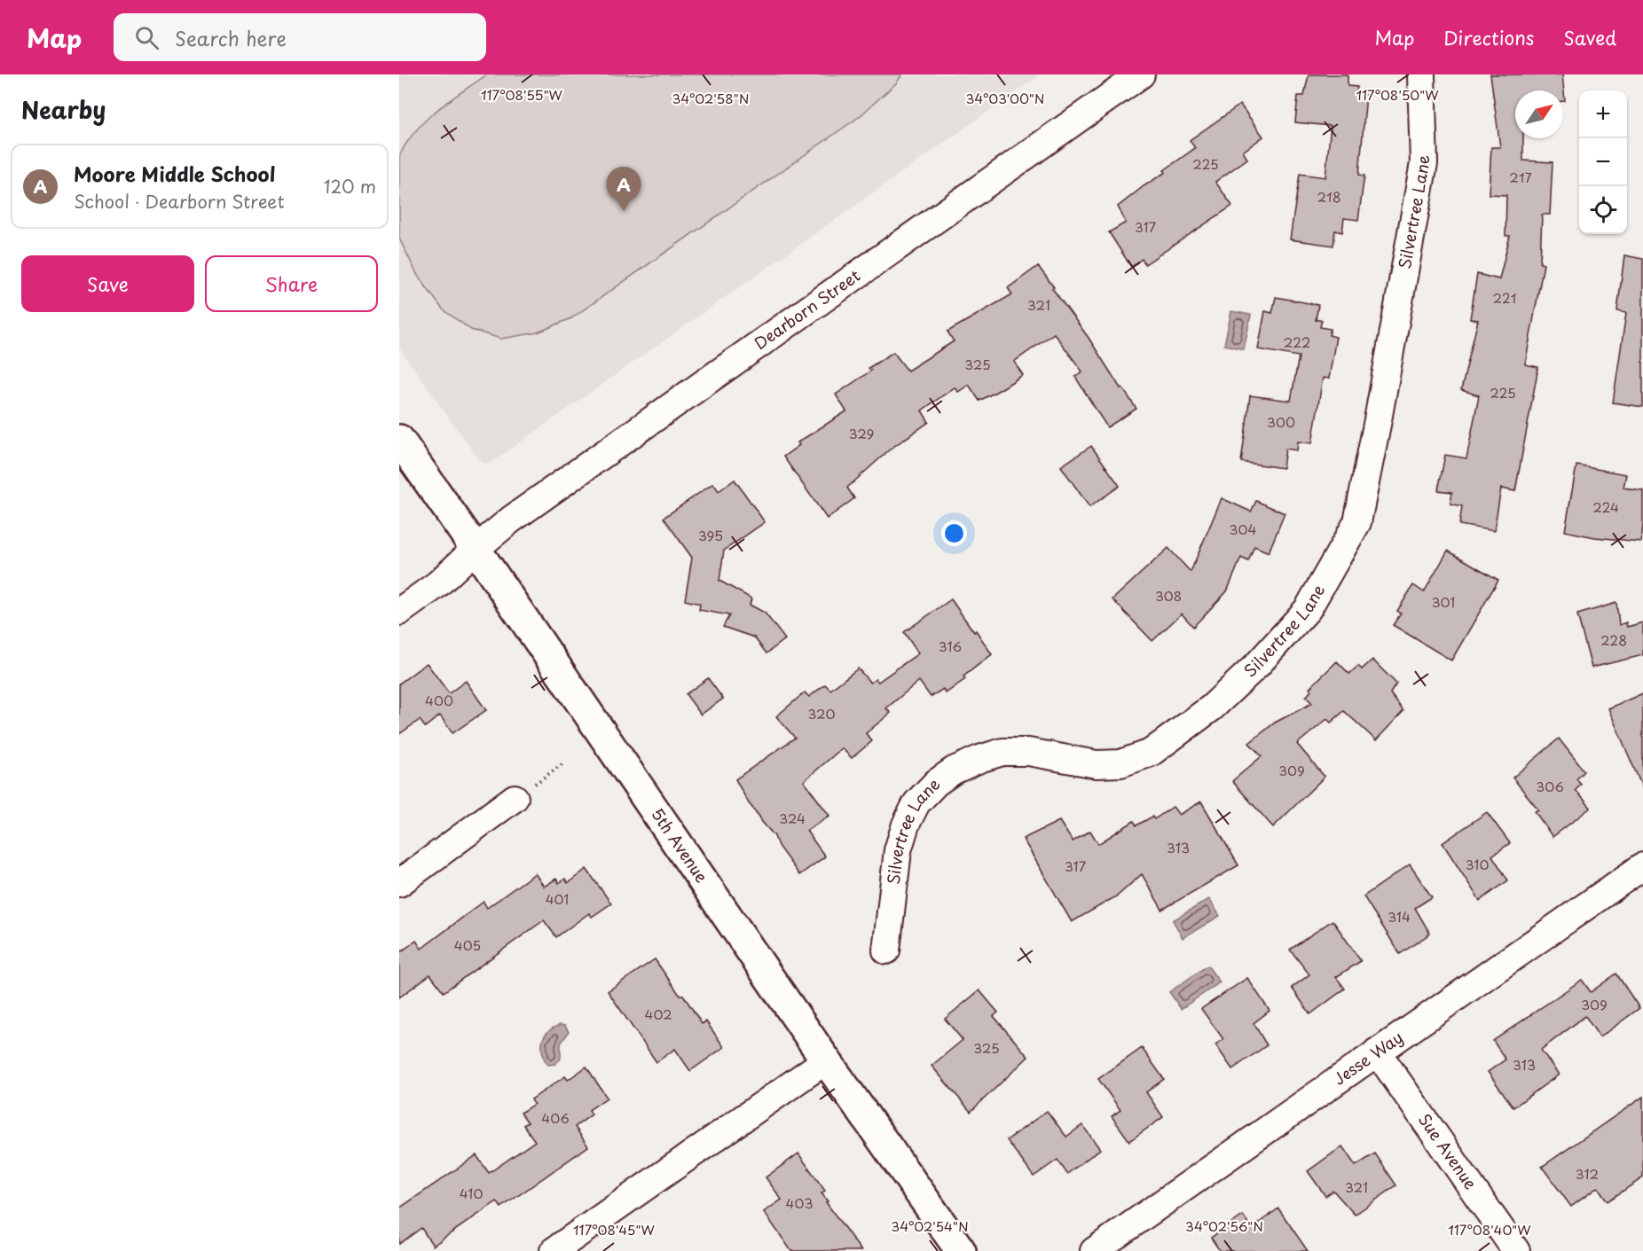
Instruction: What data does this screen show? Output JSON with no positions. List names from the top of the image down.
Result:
{
  "streets": {
    "main road": ["5th Avenue"],
    "street": [
      "Silvertree Lane",
      "Dearborn Street",
      "Jesse Way",
      "Sue Avenue"
    ]
  },
  "crossings": [
    ["Dearborn Street", "5th Avenue"],
    ["Jesse Way", "Sue Avenue"]
  ],
  "house_numbers": [
    "225",
    "217",
    "218",
    "317",
    "221",
    "321",
    "222",
    "325",
    "225",
    "300",
    "329",
    "224",
    "304",
    "395",
    "308",
    "301",
    "228",
    "316",
    "400",
    "320",
    "309",
    "306",
    "324",
    "313",
    "310",
    "317",
    "401",
    "314",
    "405",
    "309",
    "402",
    "325",
    "313",
    "406",
    "312",
    "321",
    "410",
    "403"
  ],
  "north": "top right",
  "page": {
    "header": "Map",
    "search": "Search here",
    "nav": ["Map", "Directions", "Saved"],
    "heading": "Nearby",
    "map_buttons": ["+", "−"],
    "list": [
      {
        "mark": "A",
        "name": "Moore Middle School",
        "note": "School · Dearborn Street",
        "value": "120 m"
      }
    ],
    "pins": "A",
    "buttons": ["Save", "Share"]
  },
  "coordinates": [
    "117°08'55\"W",
    "117°08'50\"W",
    "34°02'58\"N",
    "34°03'00\"N",
    "34°02'54\"N",
    "34°02'56\"N",
    "117°08'45\"W",
    "117°08'40\"W"
  ]
}
